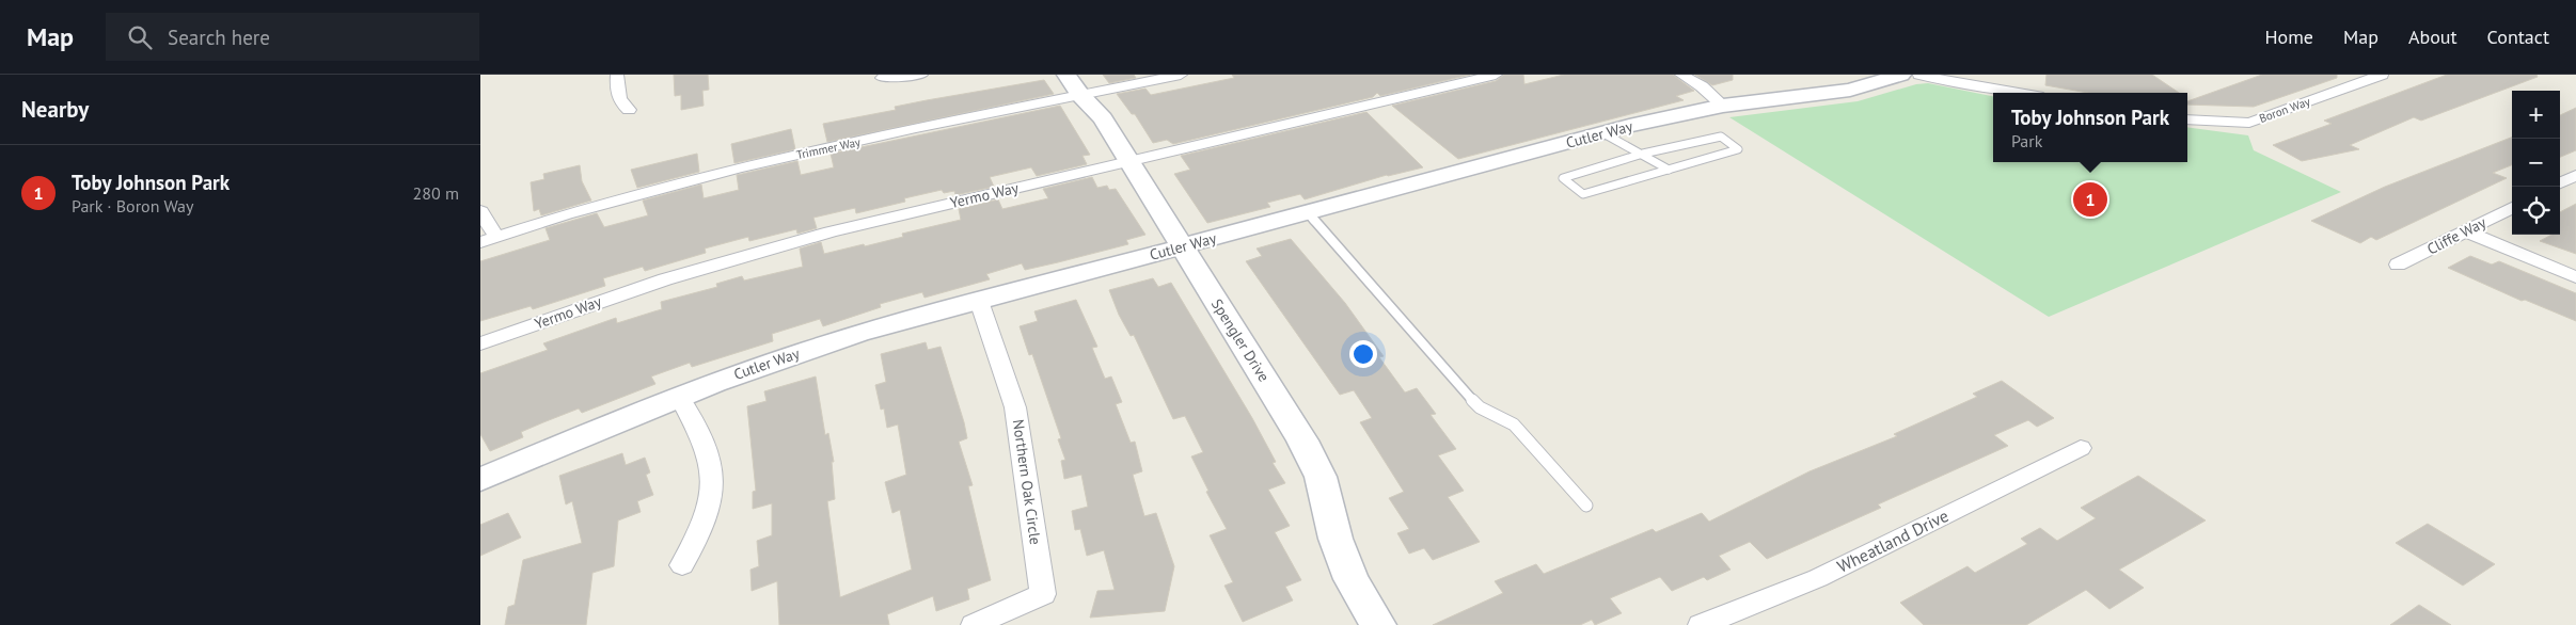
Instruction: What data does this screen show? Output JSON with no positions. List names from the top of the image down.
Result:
{
  "streets": {
    "street": [
      "Boron Way",
      "Cutler Way",
      "Trimmer Way",
      "Yermo Way",
      "Cliffe Way",
      "Spengler Drive",
      "Northern Oak Circle",
      "Wheatland Drive"
    ]
  },
  "crossings": [
    ["Cutler Way", "Spengler Drive"],
    ["Cutler Way", "Northern Oak Circle"],
    ["Trimmer Way", "Spengler Drive"],
    ["Yermo Way", "Spengler Drive"]
  ],
  "page": {
    "header": "Map",
    "search": "Search here",
    "nav": [
      "Home",
      "Map",
      "About",
      "Contact"
    ],
    "heading": "Nearby",
    "map_buttons": ["+", "−"],
    "popup": ["Toby Johnson Park", "Park"],
    "list": [
      {
        "mark": "1",
        "name": "Toby Johnson Park",
        "note": "Park · Boron Way",
        "value": "280 m"
      }
    ],
    "pins": "1"
  }
}
